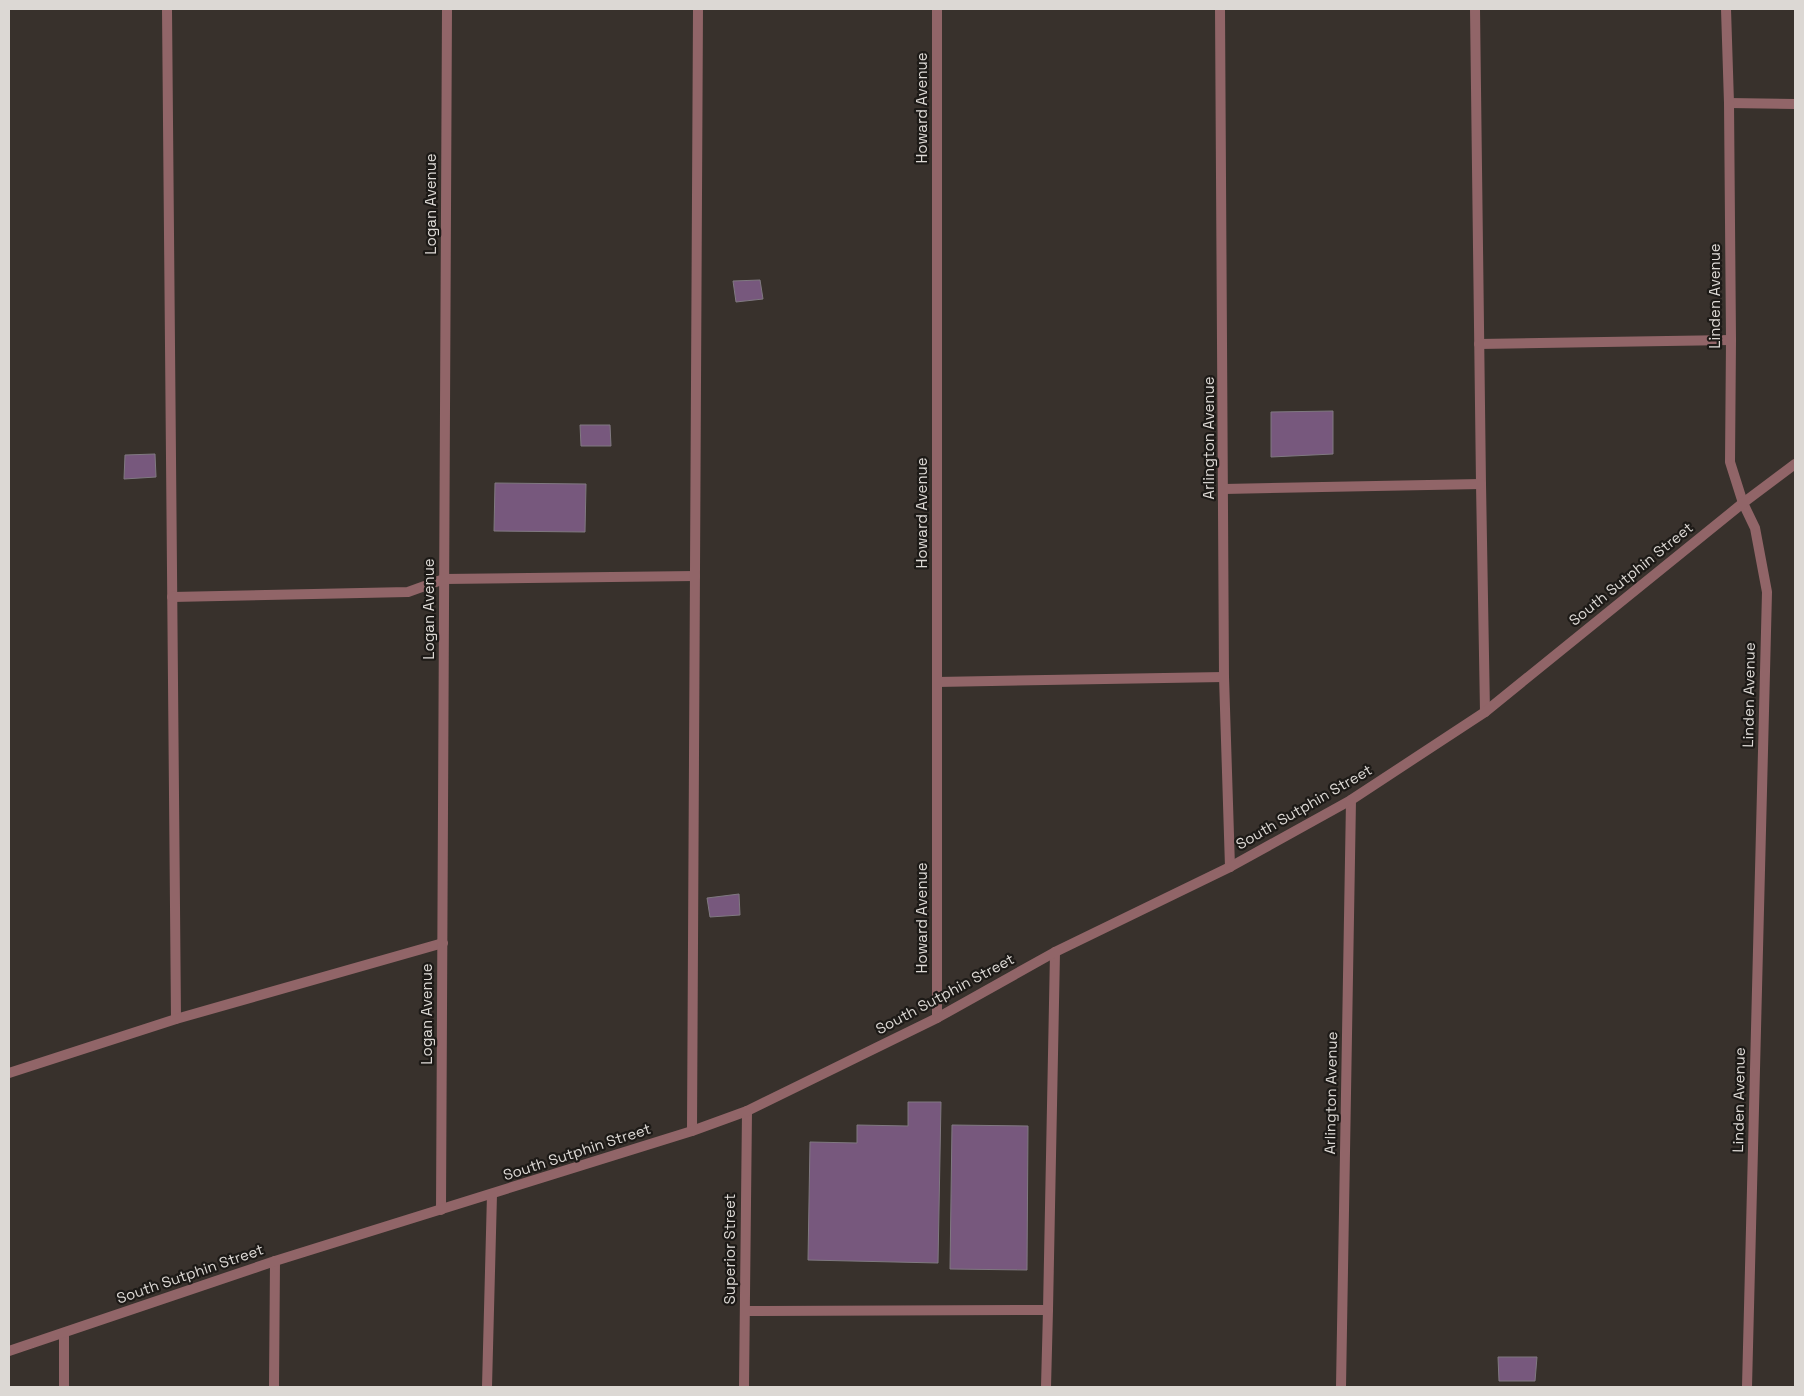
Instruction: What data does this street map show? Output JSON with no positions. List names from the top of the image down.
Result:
{
  "streets": {
    "street": [
      "Howard Avenue",
      "Logan Avenue",
      "Linden Avenue",
      "Arlington Avenue",
      "South Sutphin Street",
      "Superior Street"
    ]
  },
  "crossings": [
    ["Howard Avenue", "South Sutphin Street"],
    ["Logan Avenue", "South Sutphin Street"],
    ["Linden Avenue", "South Sutphin Street"],
    ["Arlington Avenue", "South Sutphin Street"],
    ["South Sutphin Street", "Superior Street"]
  ]
}
